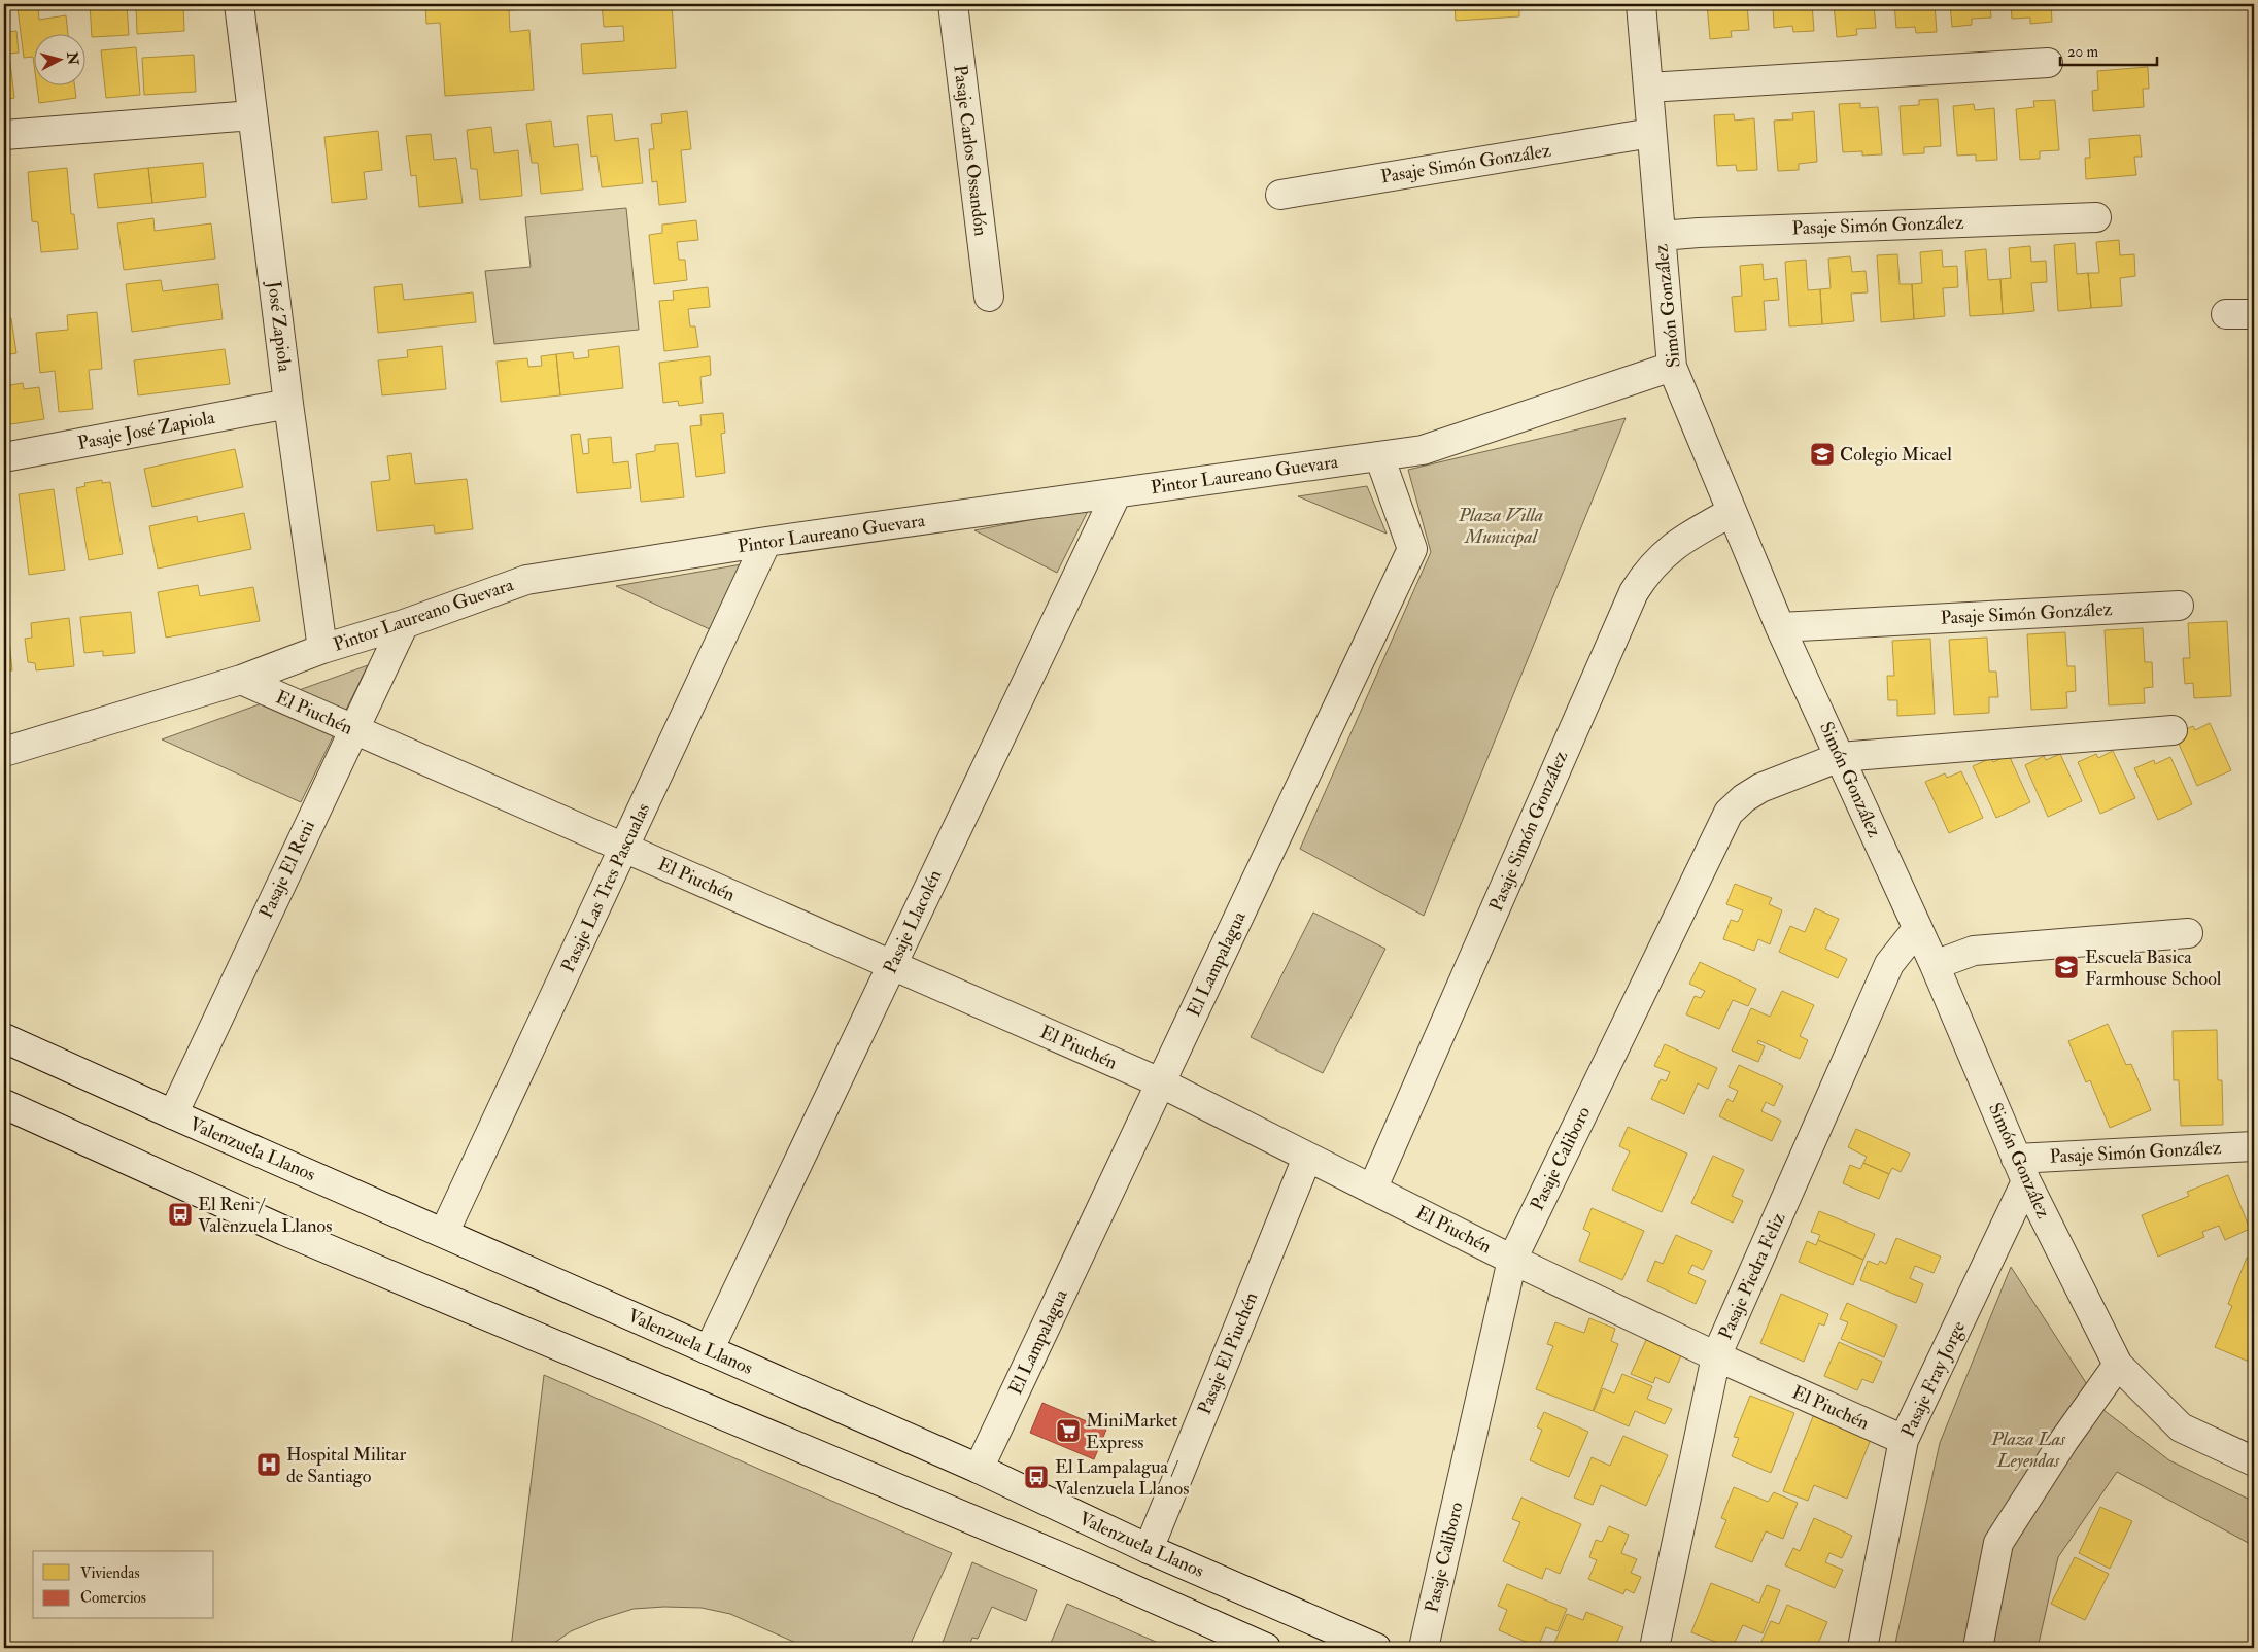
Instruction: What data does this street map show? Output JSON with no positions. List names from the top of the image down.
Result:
{
  "streets": {
    "street": [
      "Pasaje Carlos Ossandón",
      "Pasaje Simón González",
      "Simón González",
      "José Zapiola",
      "Pasaje José Zapiola",
      "Pintor Laureano Guevara",
      "El Piuchén",
      "Pasaje El Reni",
      "Pasaje Las Tres Pascualas",
      "Pasaje Llacolén",
      "El Lampalagua",
      "Valenzuela Llanos",
      "Pasaje Caliboro",
      "Pasaje Piedra Feliz",
      "Pasaje El Piuchén",
      "Pasaje Fray Jorge"
    ]
  },
  "crossings": [
    ["Pasaje Simón González", "Simón González"],
    ["Pasaje Simón González", "El Piuchén"],
    ["Pasaje Simón González", "Pasaje Fray Jorge"],
    ["Simón González", "Pintor Laureano Guevara"],
    ["Simón González", "Pasaje Caliboro"],
    ["Simón González", "Pasaje Piedra Feliz"],
    ["Simón González", "Pasaje Fray Jorge"],
    ["José Zapiola", "Pasaje José Zapiola"],
    ["José Zapiola", "Pintor Laureano Guevara"],
    ["Pintor Laureano Guevara", "El Piuchén"],
    ["Pintor Laureano Guevara", "Pasaje El Reni"],
    ["Pintor Laureano Guevara", "Pasaje Las Tres Pascualas"],
    ["Pintor Laureano Guevara", "Pasaje Llacolén"],
    ["Pintor Laureano Guevara", "El Lampalagua"],
    ["El Piuchén", "Pasaje El Reni"],
    ["El Piuchén", "Pasaje Las Tres Pascualas"],
    ["El Piuchén", "Pasaje Llacolén"],
    ["El Piuchén", "El Lampalagua"],
    ["El Piuchén", "Pasaje Caliboro"],
    ["El Piuchén", "Pasaje Piedra Feliz"],
    ["El Piuchén", "Pasaje El Piuchén"],
    ["El Piuchén", "Pasaje Fray Jorge"],
    ["Pasaje El Reni", "Valenzuela Llanos"],
    ["Pasaje Las Tres Pascualas", "Valenzuela Llanos"],
    ["Pasaje Llacolén", "Valenzuela Llanos"],
    ["El Lampalagua", "Valenzuela Llanos"],
    ["Valenzuela Llanos", "Pasaje El Piuchén"]
  ],
  "parks": ["Plaza Villa Municipal", "Plaza Las Leyendas"],
  "places": {
    "school or university": ["Colegio Micael", "Escuela Basica Farmhouse School"],
    "bus stop": ["El Reni / Valenzuela Llanos", "El Lampalagua / Valenzuela Llanos"],
    "supermarket": ["MiniMarket Express"],
    "hospital": ["Hospital Militar de Santiago"]
  },
  "legend": ["Viviendas", "Comercios"],
  "scale_bar": "20 m",
  "north": "right"
}
